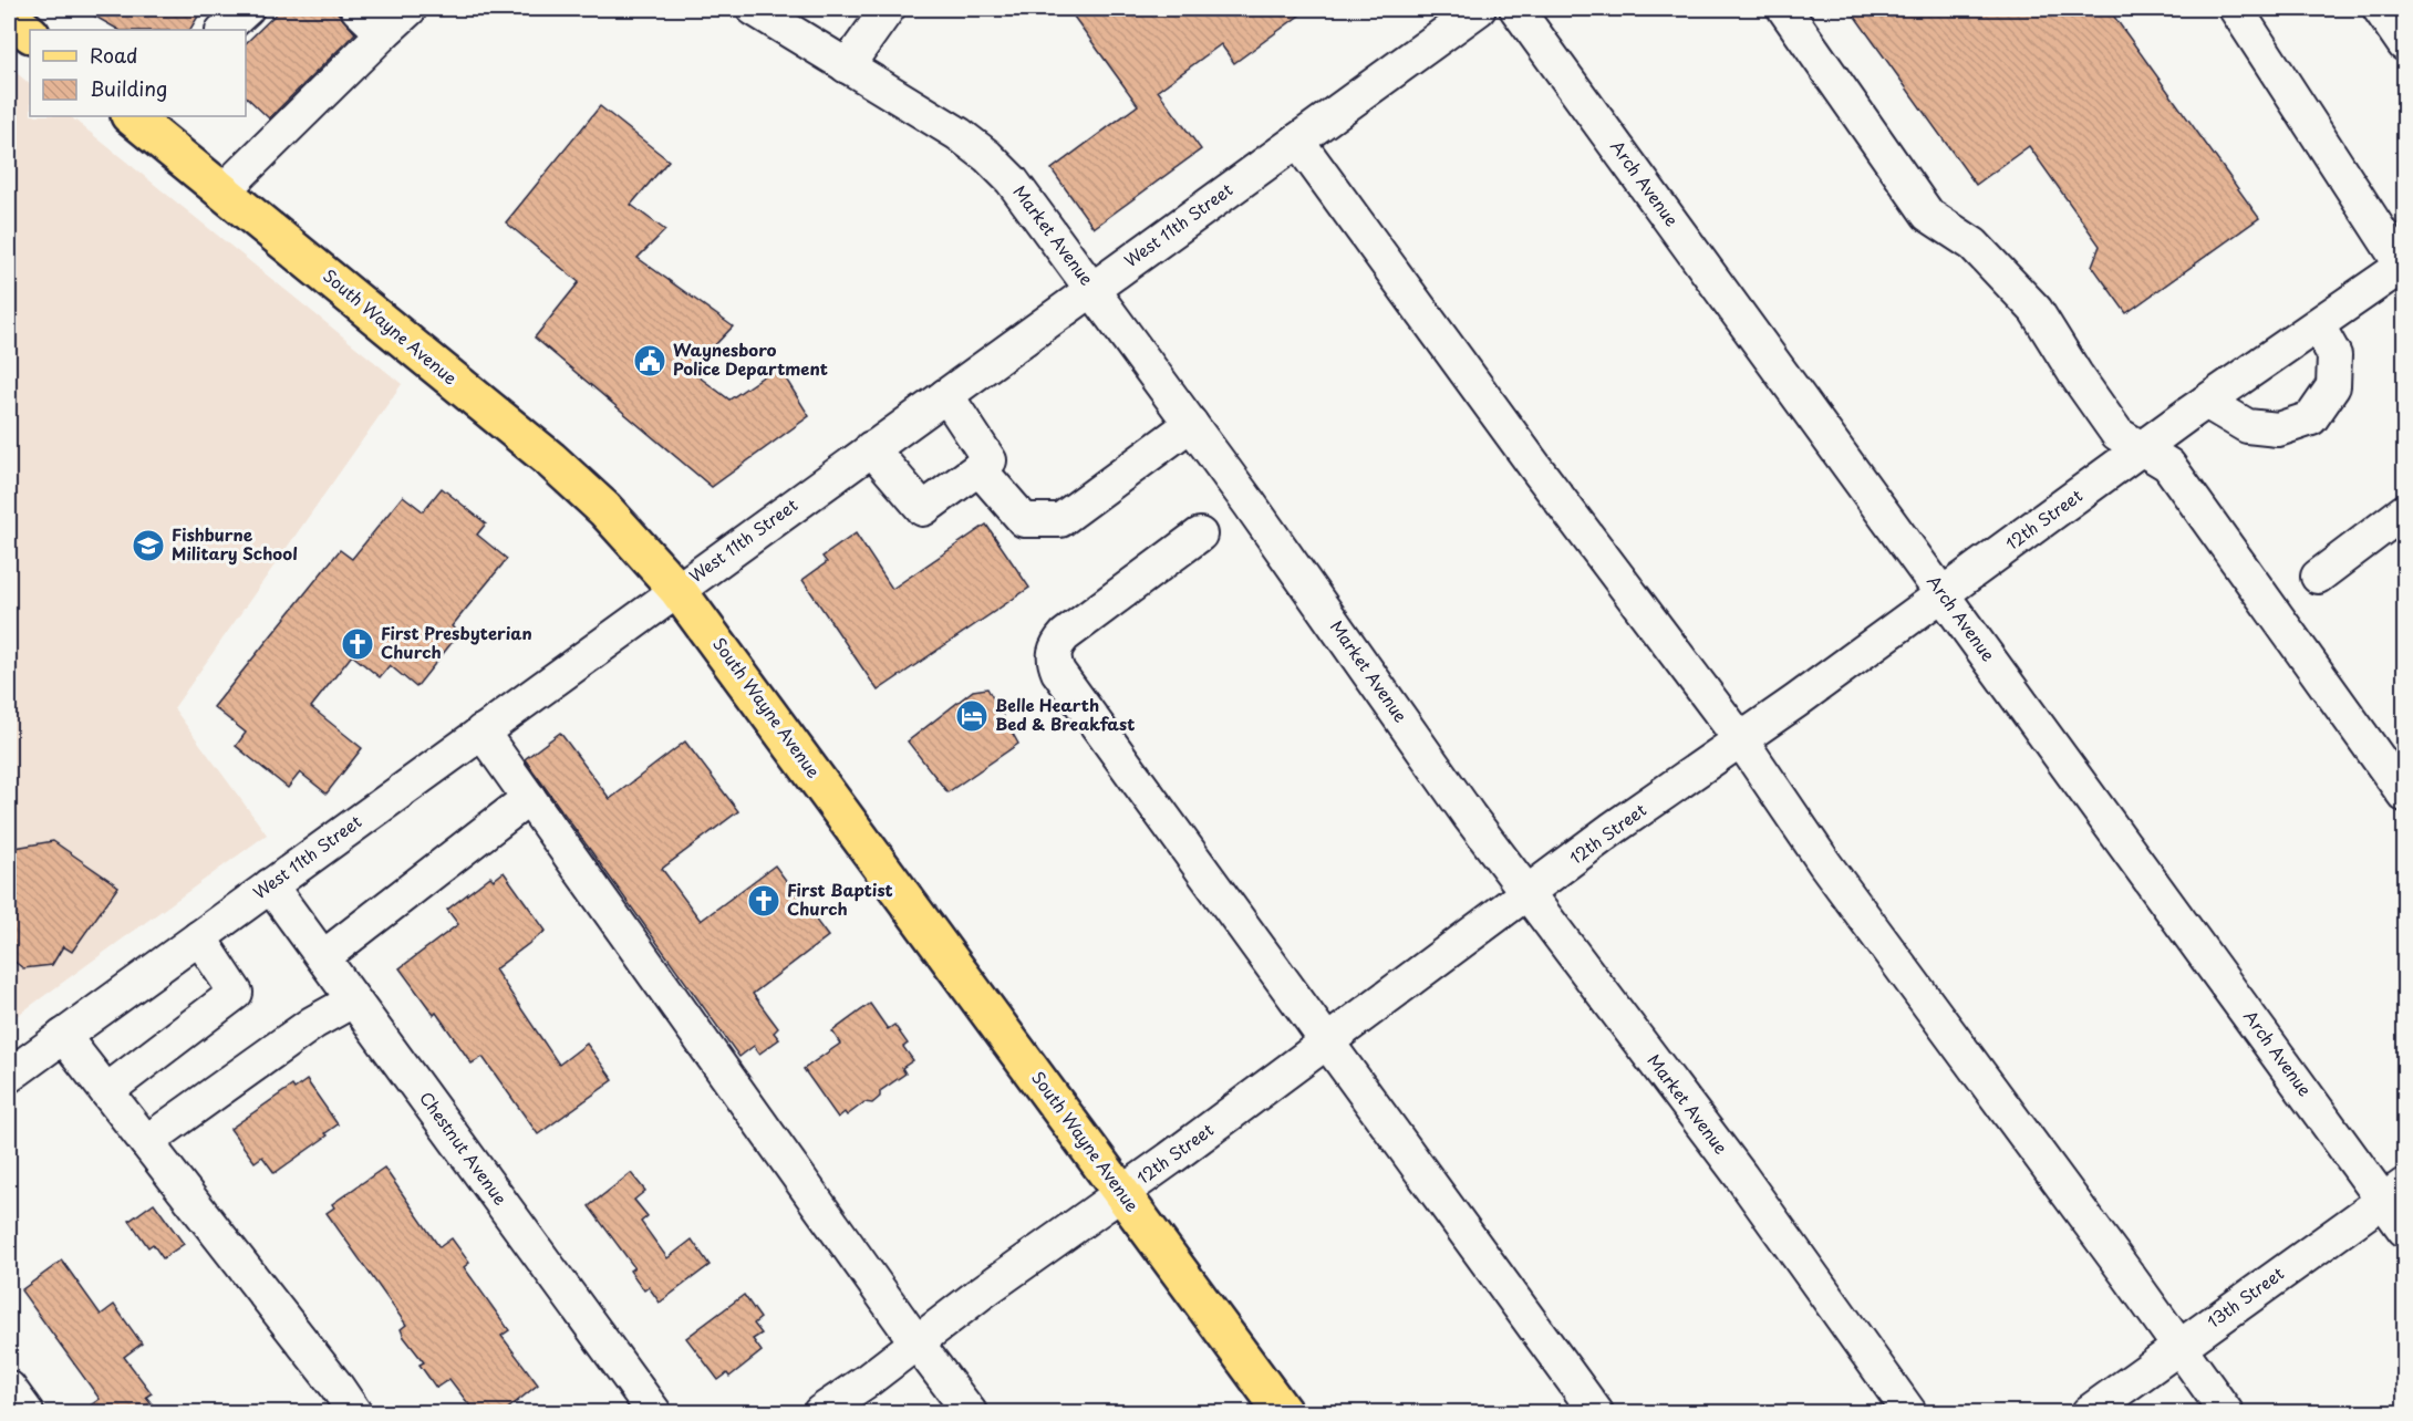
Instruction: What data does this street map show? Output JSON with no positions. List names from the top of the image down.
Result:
{
  "streets": {
    "main road": ["South Wayne Avenue"],
    "street": [
      "Arch Avenue",
      "West 11th Street",
      "Market Avenue",
      "12th Street",
      "Chestnut Avenue",
      "13th Street"
    ]
  },
  "crossings": [
    ["Arch Avenue", "12th Street"],
    ["Arch Avenue", "13th Street"],
    ["West 11th Street", "Market Avenue"],
    ["West 11th Street", "South Wayne Avenue"],
    ["West 11th Street", "Chestnut Avenue"],
    ["Market Avenue", "12th Street"],
    ["South Wayne Avenue", "12th Street"]
  ],
  "places": {
    "public building": ["Waynesboro Police Department"],
    "school or university": ["Fishburne Military School"],
    "church": ["First Presbyterian Church", "First Baptist Church"],
    "hotel": ["Belle Hearth Bed & Breakfast"]
  },
  "legend": ["Road", "Building"]
}
